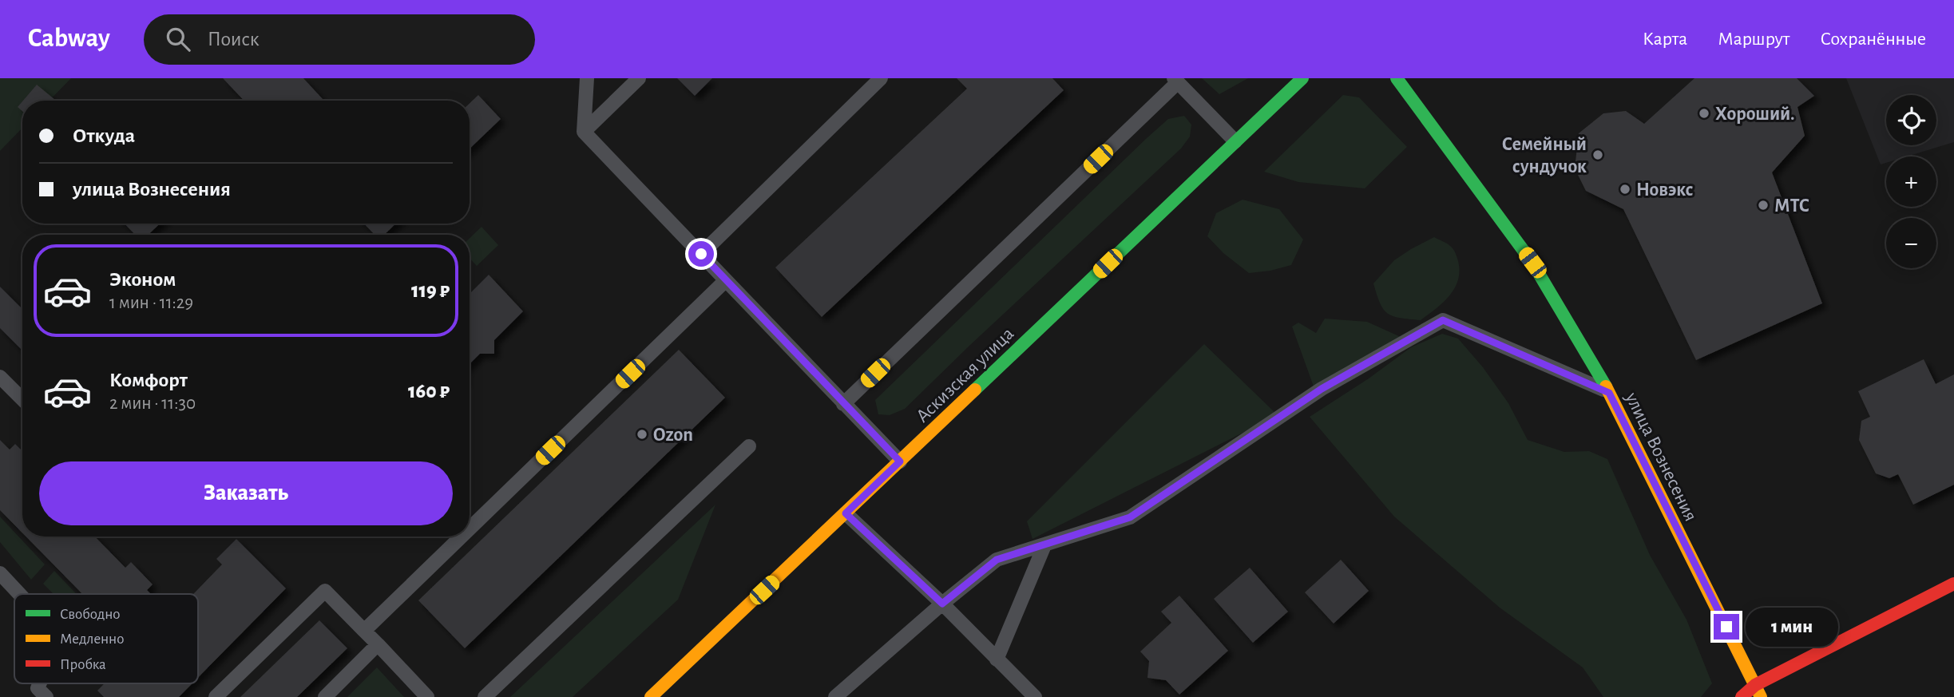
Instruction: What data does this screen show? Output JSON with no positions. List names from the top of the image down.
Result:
{
  "streets": {
    "street": ["Аскизская улица", "улица Вознесения"]
  },
  "places": [
    "Хороший.",
    "Семейный сундучок",
    "Новэкс",
    "МТС",
    "Ozon"
  ],
  "legend": ["Свободно", "Медленно", "Пробка"],
  "page": {
    "header": "Cabway",
    "search": "Поиск",
    "nav": ["Карта", "Маршрут", "Сохранённые"],
    "map_buttons": ["+", "−"],
    "banner": ["Откуда", "улица Вознесения"],
    "list": [
      {
        "name": "Эконом",
        "note": "1 мин · 11:29",
        "value": "119 ₽"
      },
      {
        "name": "Комфорт",
        "note": "2 мин · 11:30",
        "value": "160 ₽"
      }
    ],
    "buttons": "Заказать",
    "bubble": "1 мин"
  }
}
